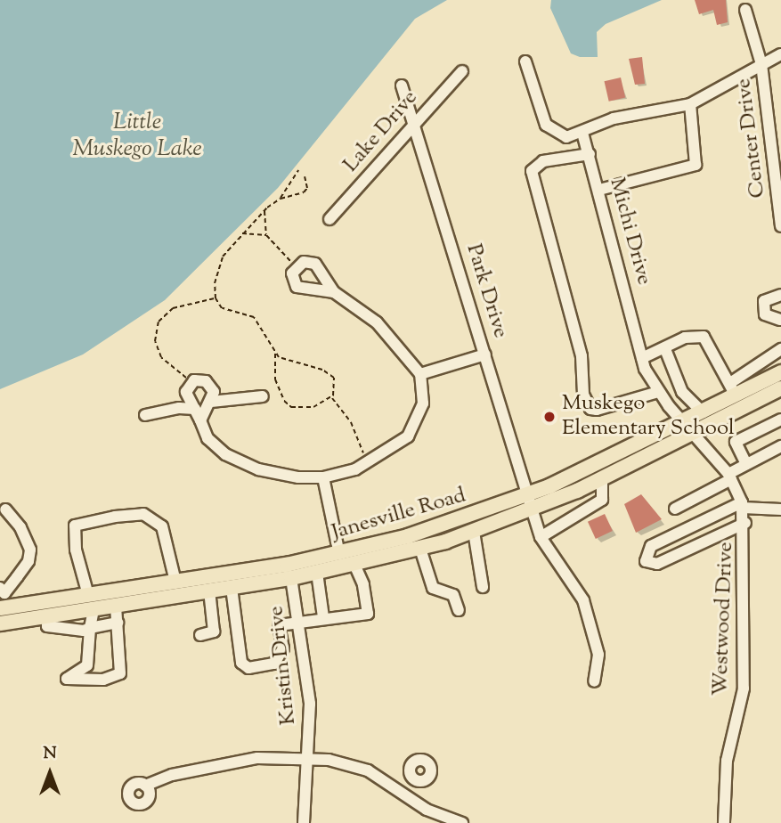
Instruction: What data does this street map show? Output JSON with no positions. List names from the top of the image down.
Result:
{
  "streets": {
    "main road": ["Janesville Road"],
    "street": [
      "Lake Drive",
      "Center Drive",
      "Michi Drive",
      "Park Drive",
      "Westwood Drive",
      "Kristin Drive"
    ]
  },
  "crossings": [
    ["Lake Drive", "Park Drive"],
    ["Michi Drive", "Janesville Road"],
    ["Michi Drive", "Westwood Drive"],
    ["Park Drive", "Janesville Road"],
    ["Janesville Road", "Westwood Drive"],
    ["Janesville Road", "Kristin Drive"]
  ],
  "water": ["Little Muskego Lake"],
  "places": ["Muskego Elementary School"],
  "north": "top"
}
